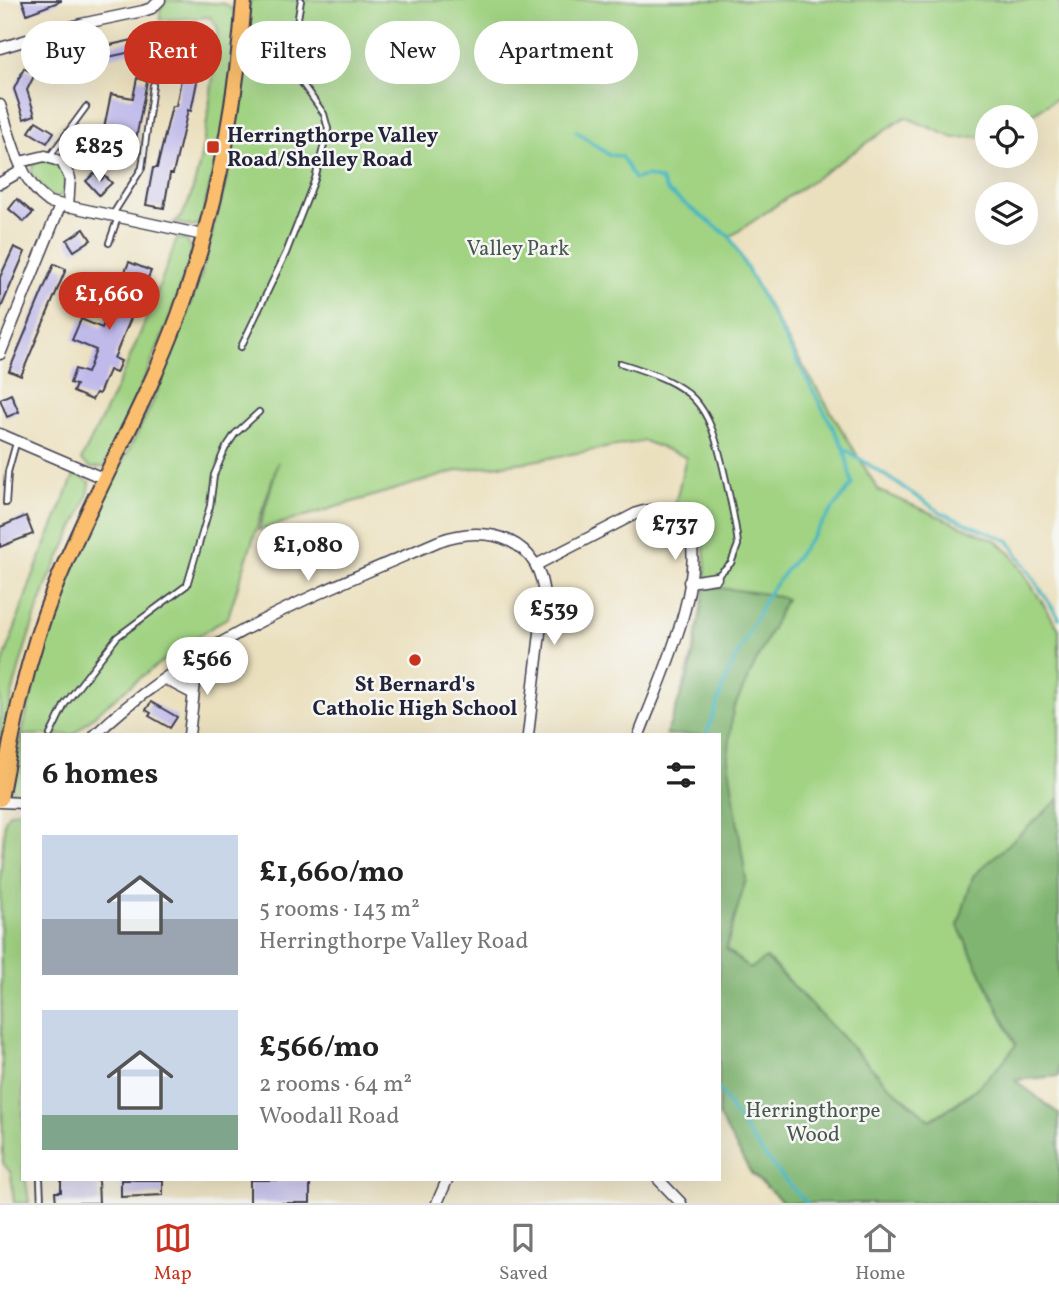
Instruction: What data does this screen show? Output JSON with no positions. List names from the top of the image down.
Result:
{
  "parks": ["Valley Park", "Herringthorpe Wood"],
  "places": {
    "transit": ["Herringthorpe Valley Road/Shelley Road"],
    "other": ["St Bernard's Catholic High School"]
  },
  "page": {
    "chip": [
      "Buy",
      "Rent",
      "Filters",
      "New",
      "Apartment"
    ],
    "price": [
      "£825",
      "£1,660",
      "£737",
      "£1,080",
      "£539",
      "£566"
    ],
    "heading": "6 homes",
    "list": [
      {
        "name": "£1,660/mo",
        "note": "5 rooms · 143 m² · Herringthorpe Valley Road"
      },
      {
        "name": "£566/mo",
        "note": "2 rooms · 64 m² · Woodall Road"
      }
    ],
    "tabs": ["Map", "Saved", "Home"]
  }
}
